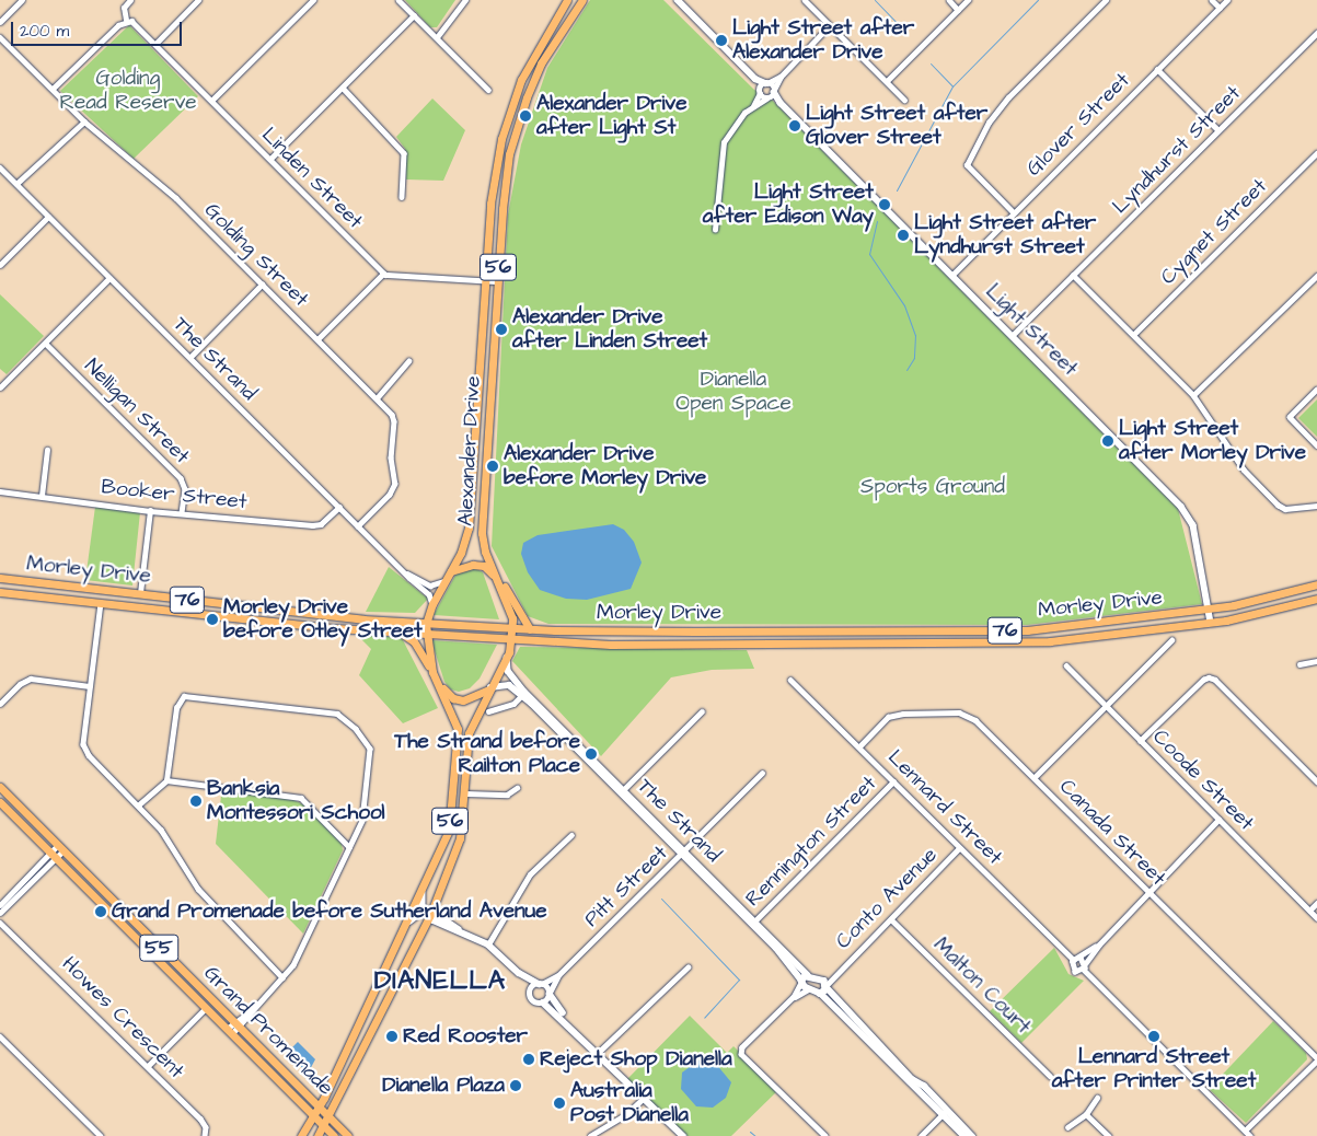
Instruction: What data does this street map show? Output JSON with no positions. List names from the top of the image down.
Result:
{
  "streets": {
    "main road": [
      "56",
      "Alexander Drive",
      "Morley Drive",
      "76",
      "55",
      "Grand Promenade"
    ],
    "street": [
      "Glover Street",
      "Lyndhurst Street",
      "Linden Street",
      "Cygnet Street",
      "Golding Street",
      "Light Street",
      "The Strand",
      "Nelligan Street",
      "Booker Street",
      "Coode Street",
      "Lennard Street",
      "Canada Street",
      "Rennington Street",
      "Pitt Street",
      "Conto Avenue",
      "Malton Court",
      "Howes Crescent"
    ]
  },
  "crossings": [
    ["Glover Street", "Light Street"],
    ["Lyndhurst Street", "Light Street"],
    ["Golding Street", "The Strand"],
    ["56", "The Strand"],
    ["56", "Alexander Drive"],
    ["56", "Morley Drive"],
    ["Light Street", "Morley Drive"],
    ["The Strand", "Alexander Drive"],
    ["The Strand", "Booker Street"],
    ["The Strand", "Rennington Street"],
    ["The Strand", "Pitt Street"],
    ["Nelligan Street", "Booker Street"],
    ["Alexander Drive", "Morley Drive"],
    ["Alexander Drive", "Grand Promenade"],
    ["Lennard Street", "Canada Street"],
    ["Lennard Street", "Rennington Street"],
    ["Lennard Street", "Conto Avenue"],
    ["Conto Avenue", "Malton Court"]
  ],
  "districts": ["DIANELLA"],
  "parks": ["Golding Read Reserve", "Dianella Open Space", "Sports Ground"],
  "places": [
    "Light Street after Alexander Drive",
    "Alexander Drive after Light St",
    "Light Street after Glover Street",
    "Light Street after Edison Way",
    "Light Street after Lyndhurst Street",
    "Alexander Drive after Linden Street",
    "Light Street after Morley Drive",
    "Alexander Drive before Morley Drive",
    "Morley Drive before Otley Street",
    "The Strand before Railton Place",
    "Banksia Montessori School",
    "Grand Promenade before Sutherland Avenue",
    "Red Rooster",
    "Lennard Street after Printer Street",
    "Reject Shop Dianella",
    "Dianella Plaza",
    "Australia Post Dianella"
  ],
  "scale_bar": "200 m"
}
